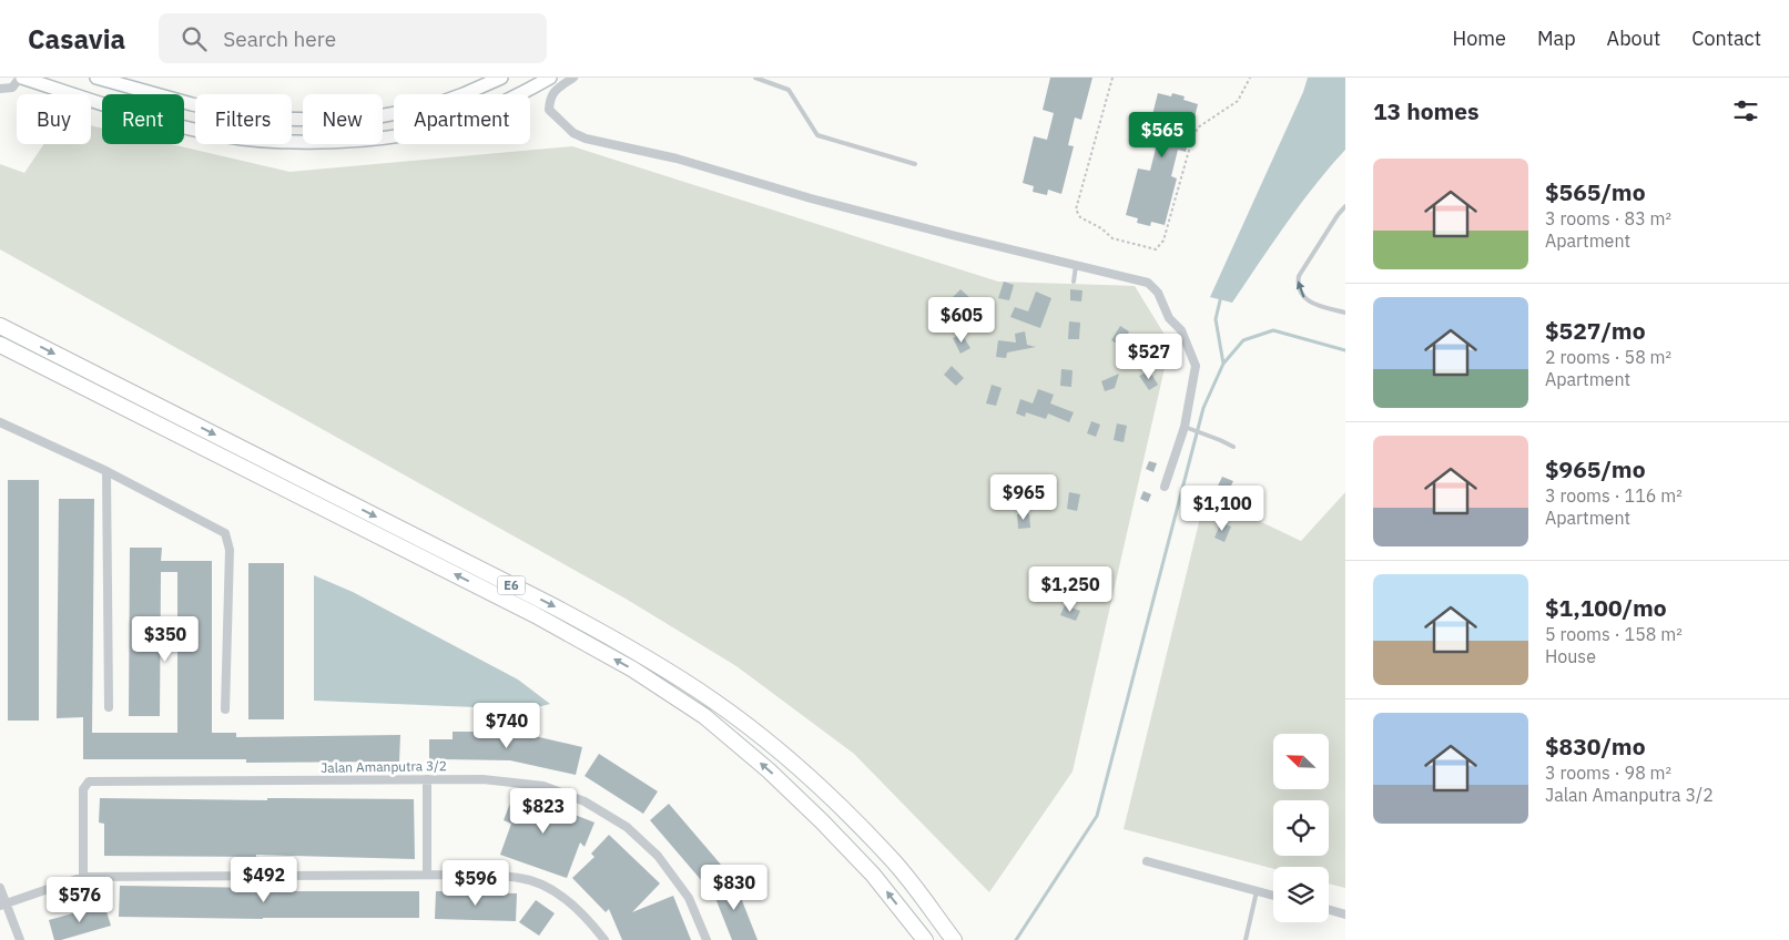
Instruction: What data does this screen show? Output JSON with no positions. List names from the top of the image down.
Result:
{
  "streets": {
    "highway": ["E6"],
    "street": ["Jalan Amanputra 3/2"]
  },
  "north": "top left",
  "page": {
    "header": "Casavia",
    "search": "Search here",
    "nav": [
      "Home",
      "Map",
      "About",
      "Contact"
    ],
    "heading": "13 homes",
    "chip": [
      "Buy",
      "Rent",
      "Filters",
      "New",
      "Apartment"
    ],
    "price": [
      "$565",
      "$605",
      "$527",
      "$965",
      "$1,100",
      "$1,250",
      "$350",
      "$740",
      "$823",
      "$492",
      "$596",
      "$830",
      "$576"
    ],
    "list": [
      {
        "name": "$565/mo",
        "note": "3 rooms · 83 m² · Apartment"
      },
      {
        "name": "$527/mo",
        "note": "2 rooms · 58 m² · Apartment"
      },
      {
        "name": "$965/mo",
        "note": "3 rooms · 116 m² · Apartment"
      },
      {
        "name": "$1,100/mo",
        "note": "5 rooms · 158 m² · House"
      },
      {
        "name": "$830/mo",
        "note": "3 rooms · 98 m² · Jalan Amanputra 3/2"
      }
    ]
  }
}
